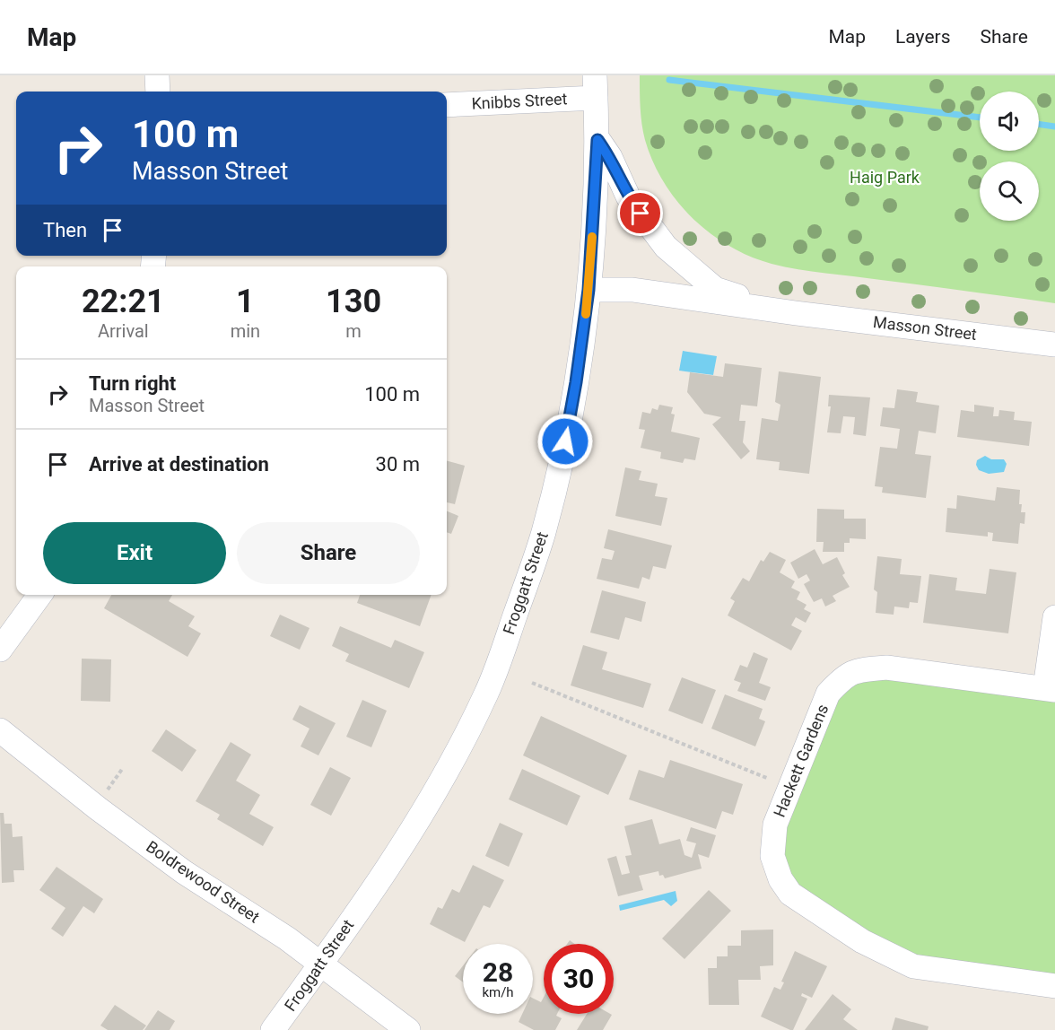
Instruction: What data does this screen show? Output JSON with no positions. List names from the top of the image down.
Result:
{
  "streets": {
    "street": [
      "Knibbs Street",
      "Masson Street",
      "Froggatt Street",
      "Hackett Gardens",
      "Boldrewood Street"
    ]
  },
  "crossings": [
    ["Knibbs Street", "Froggatt Street"],
    ["Masson Street", "Froggatt Street"],
    ["Froggatt Street", "Boldrewood Street"]
  ],
  "parks": ["Haig Park"],
  "page": {
    "header": "Map",
    "nav": ["Map", "Layers", "Share"],
    "turn": ["100 m", "Masson Street"],
    "then": "Then",
    "eta": [
      "22:21",
      "Arrival",
      "1",
      "min",
      "130",
      "m"
    ],
    "list": [
      {
        "name": "Turn right",
        "note": "Masson Street",
        "value": "100 m"
      },
      {
        "name": "Arrive at destination",
        "value": "30 m"
      }
    ],
    "buttons": ["Exit", "Share"],
    "speed": "28 km/h",
    "limit": "30"
  }
}
